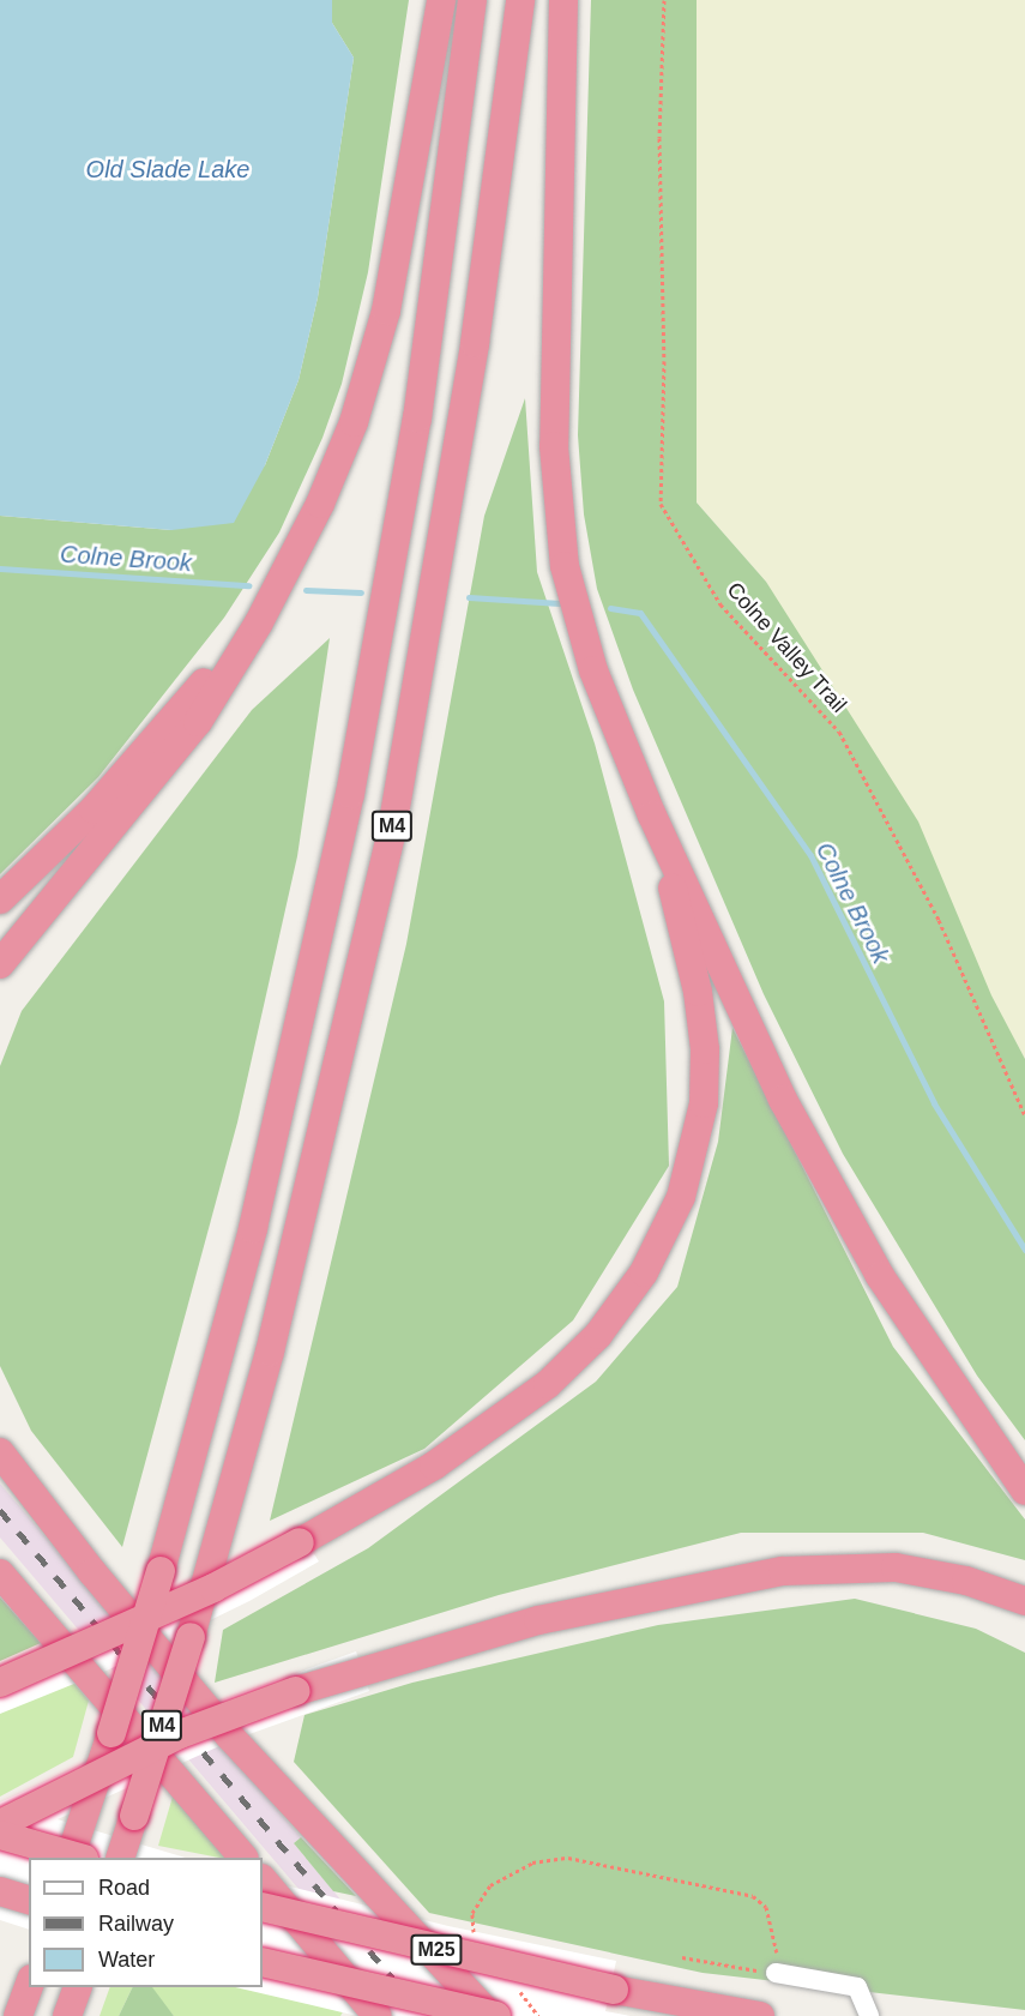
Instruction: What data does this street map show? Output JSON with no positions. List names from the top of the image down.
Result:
{
  "streets": {
    "highway": ["M4", "M25"],
    "path": ["Colne Valley Trail"]
  },
  "water": ["Old Slade Lake", "Colne Brook"],
  "legend": ["Road", "Railway", "Water"]
}
